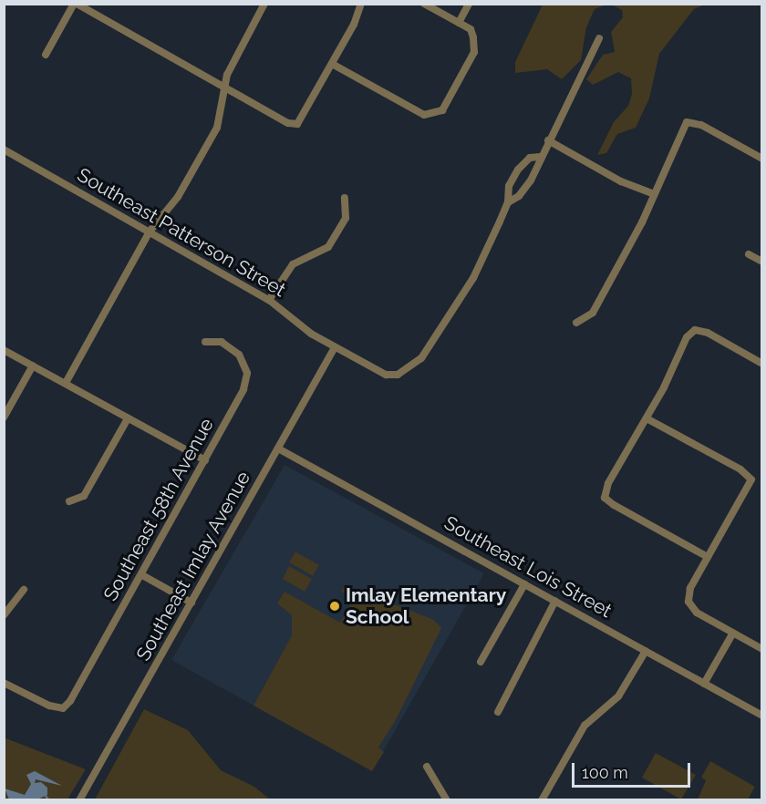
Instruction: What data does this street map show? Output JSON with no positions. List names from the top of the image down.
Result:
{
  "streets": {
    "street": [
      "Southeast Patterson Street",
      "Southeast 58th Avenue",
      "Southeast Imlay Avenue",
      "Southeast Lois Street"
    ]
  },
  "crossings": [
    ["Southeast Patterson Street", "Southeast Imlay Avenue"],
    ["Southeast Imlay Avenue", "Southeast Lois Street"]
  ],
  "places": ["Imlay Elementary School"],
  "scale_bar": "100 m"
}
